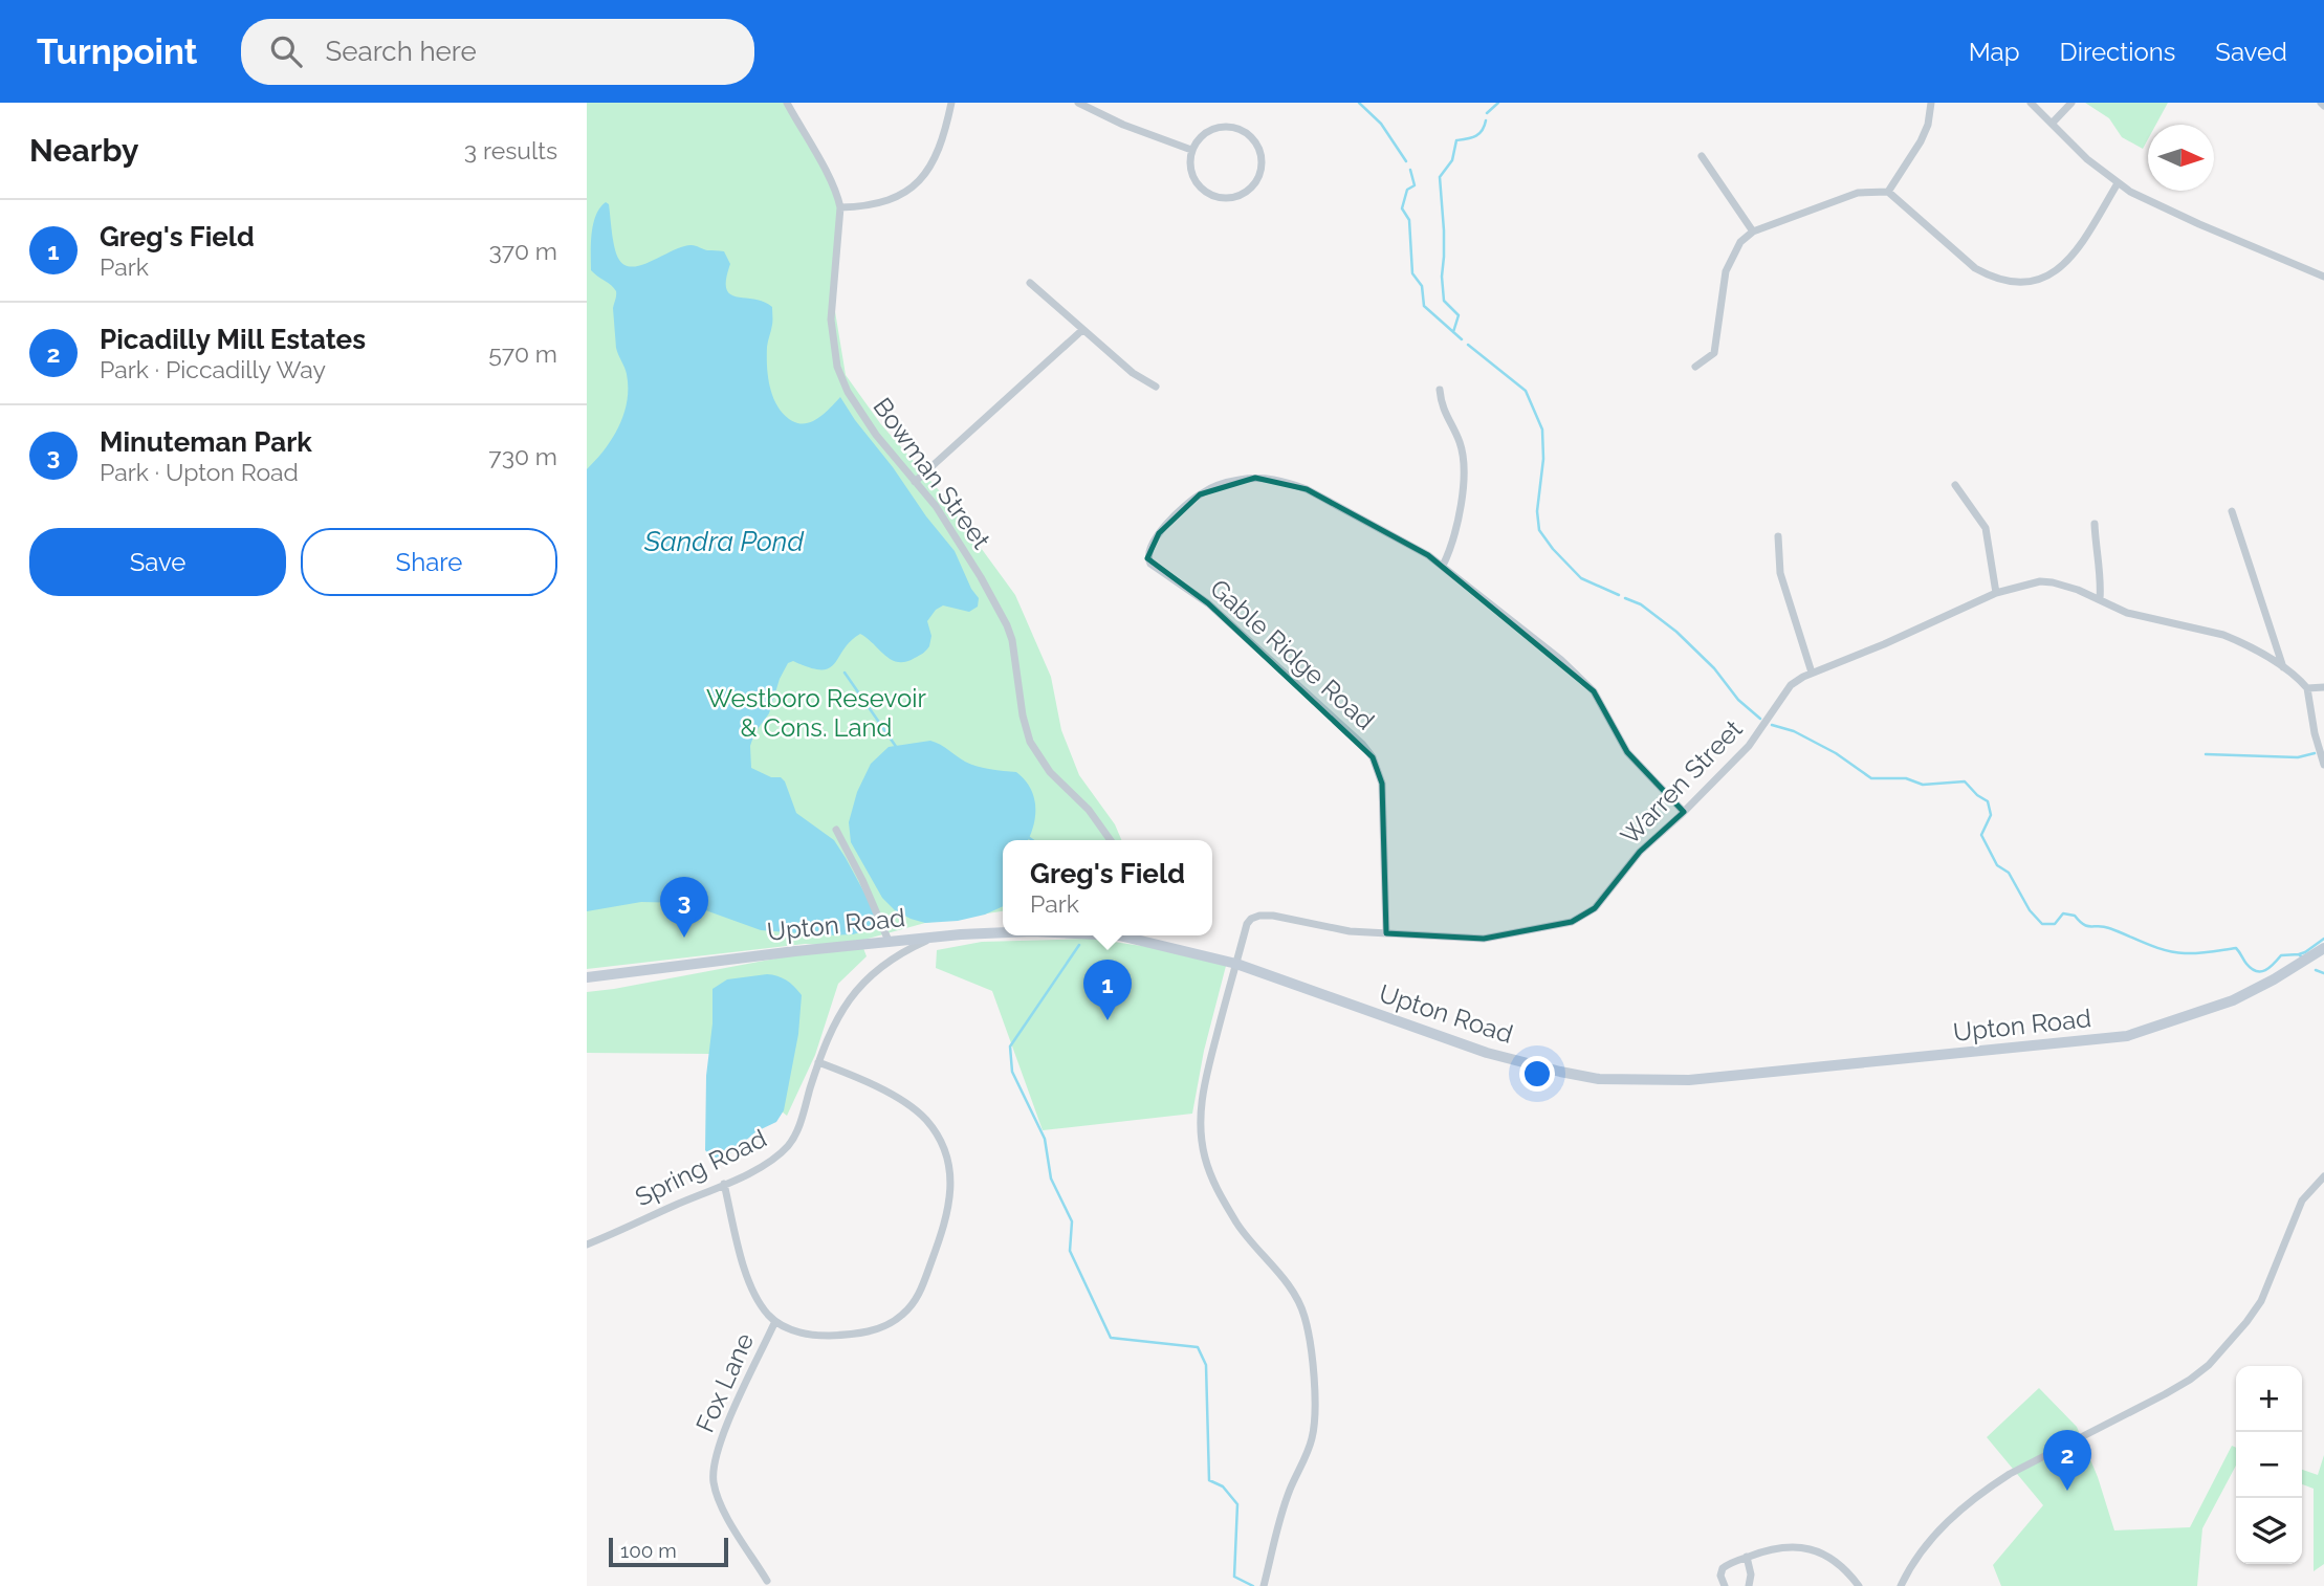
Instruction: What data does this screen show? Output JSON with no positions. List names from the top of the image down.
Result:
{
  "streets": {
    "main road": ["Upton Road"],
    "street": [
      "Bowman Street",
      "Gable Ridge Road",
      "Warren Street",
      "Spring Road",
      "Fox Lane"
    ]
  },
  "crossings": [
    ["Gable Ridge Road", "Warren Street"],
    ["Warren Street", "Upton Road"],
    ["Upton Road", "Spring Road"]
  ],
  "water": ["Sandra Pond"],
  "parks": ["Westboro Resevoir & Cons. Land"],
  "scale_bar": "100 m",
  "north": "right",
  "page": {
    "header": "Turnpoint",
    "search": "Search here",
    "nav": ["Map", "Directions", "Saved"],
    "heading": ["Nearby", "3 results"],
    "list": [
      {
        "mark": "1",
        "name": "Greg's Field",
        "note": "Park",
        "value": "370 m"
      },
      {
        "mark": "2",
        "name": "Picadilly Mill Estates",
        "note": "Park · Piccadilly Way",
        "value": "570 m"
      },
      {
        "mark": "3",
        "name": "Minuteman Park",
        "note": "Park · Upton Road",
        "value": "730 m"
      }
    ],
    "buttons": ["Save", "Share"],
    "popup": ["Greg's Field", "Park"],
    "pins": ["3", "1", "2"],
    "map_buttons": ["+", "−"],
    "scale": "100 m"
  }
}
